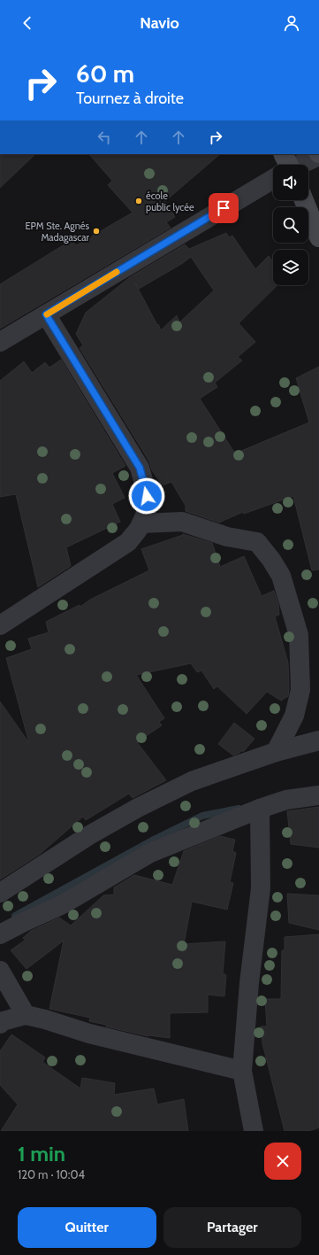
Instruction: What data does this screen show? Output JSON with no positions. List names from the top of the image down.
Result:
{
  "places": ["école public lycée", "EPM Ste. Agnés Madagascar"],
  "page": {
    "header": "Navio",
    "turn": ["60 m", "Tournez à droite"],
    "heading": ["1 min", "120 m · 10:04"],
    "buttons": ["Quitter", "Partager"]
  }
}
